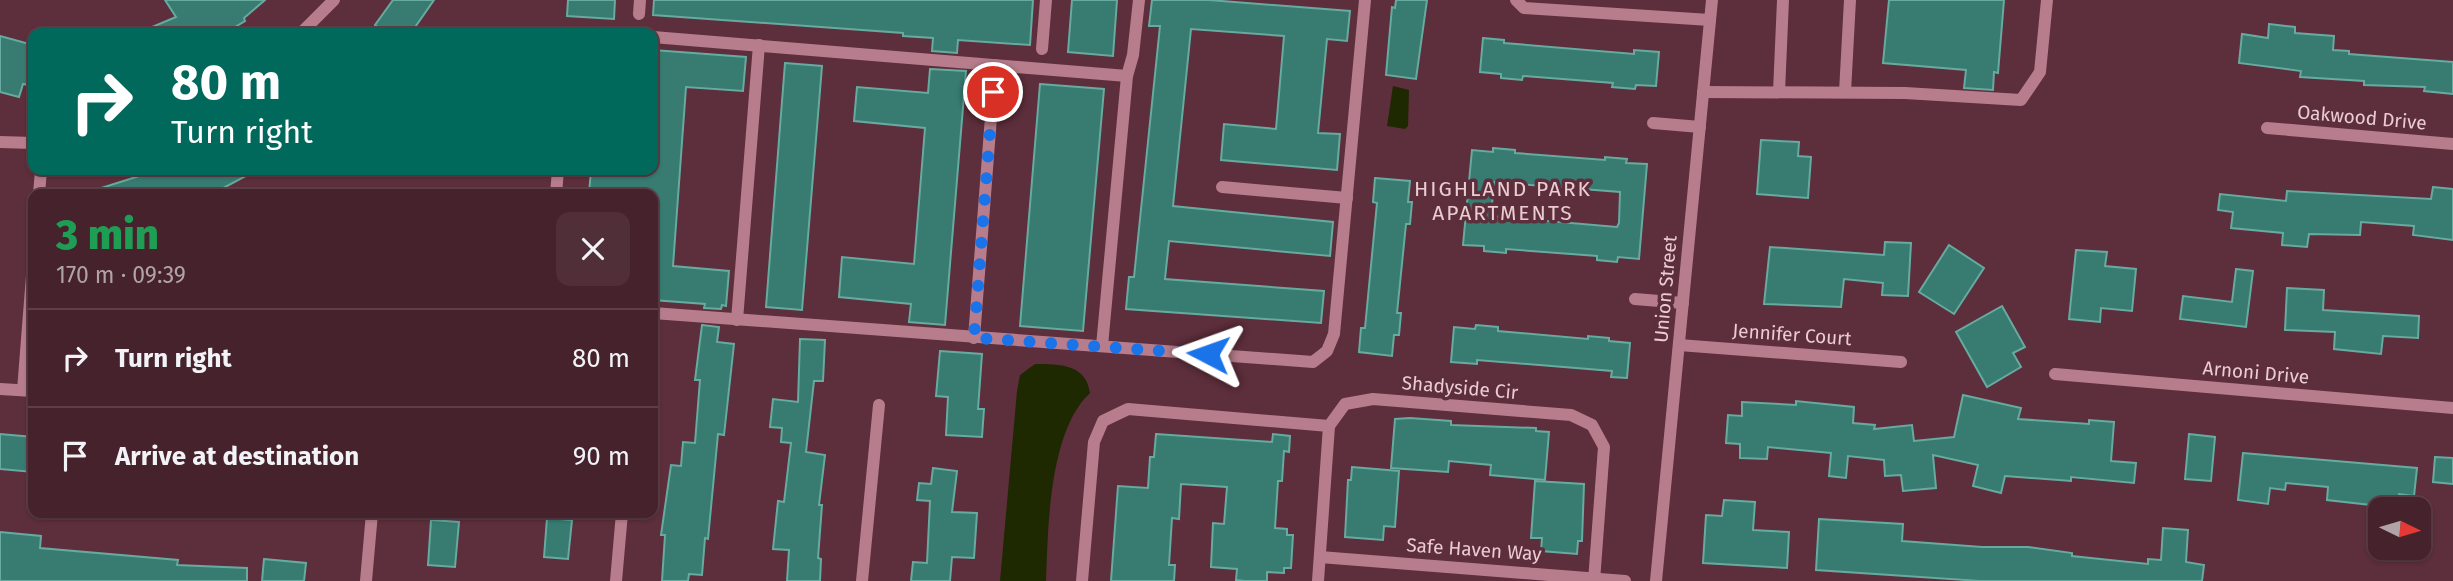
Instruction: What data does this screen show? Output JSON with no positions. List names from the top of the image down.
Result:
{
  "streets": {
    "street": [
      "Oakwood Drive",
      "Union Street",
      "Jennifer Court",
      "Arnoni Drive",
      "Shadyside Cir",
      "Safe Haven Way"
    ]
  },
  "crossings": [
    ["Union Street", "Jennifer Court"],
    ["Shadyside Cir", "Safe Haven Way"]
  ],
  "districts": ["HIGHLAND PARK APARTMENTS"],
  "north": "right",
  "page": {
    "turn": ["80 m", "Turn right"],
    "heading": ["3 min", "170 m · 09:39"],
    "list": [
      {
        "name": "Turn right",
        "value": "80 m"
      },
      {
        "name": "Arrive at destination",
        "value": "90 m"
      }
    ]
  }
}
